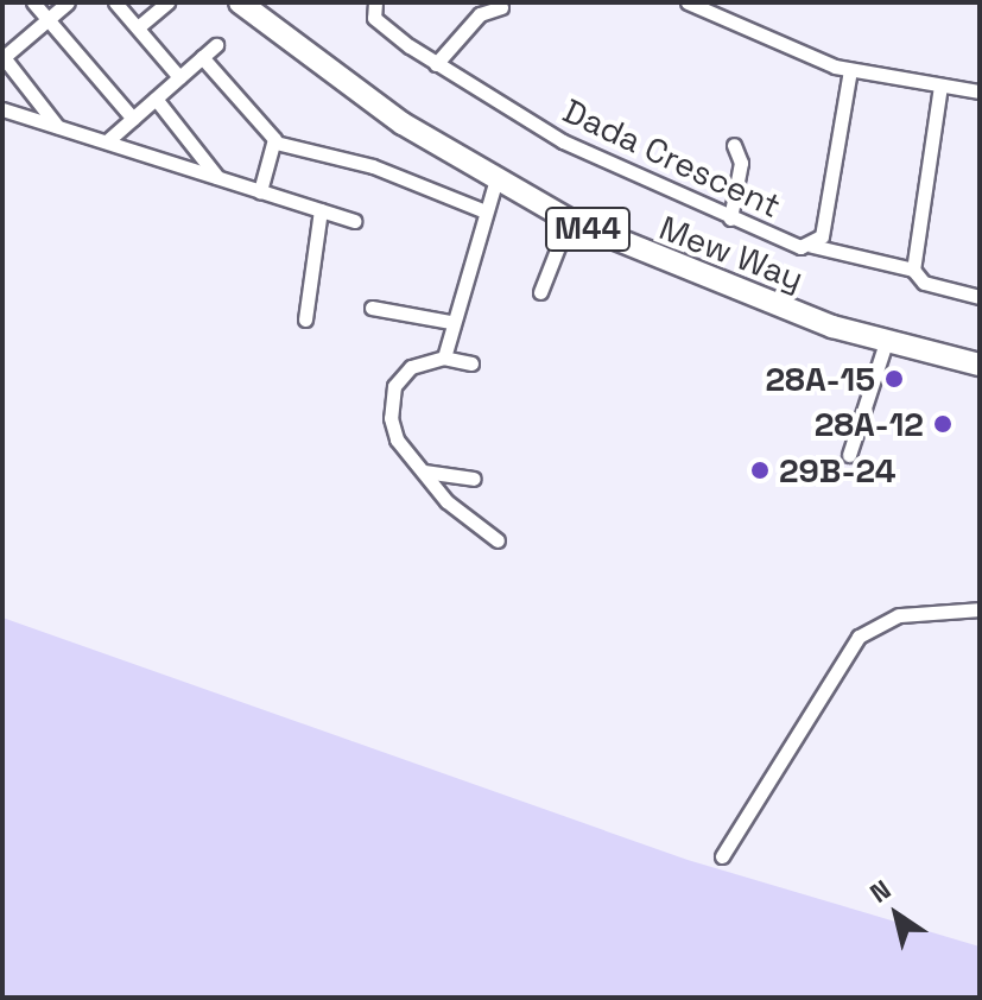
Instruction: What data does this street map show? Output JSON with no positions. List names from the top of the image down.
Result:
{
  "streets": {
    "main road": ["M44", "Mew Way"],
    "street": ["Dada Crescent"]
  },
  "places": ["28A-15", "28A-12", "29B-24"],
  "north": "top left"
}
